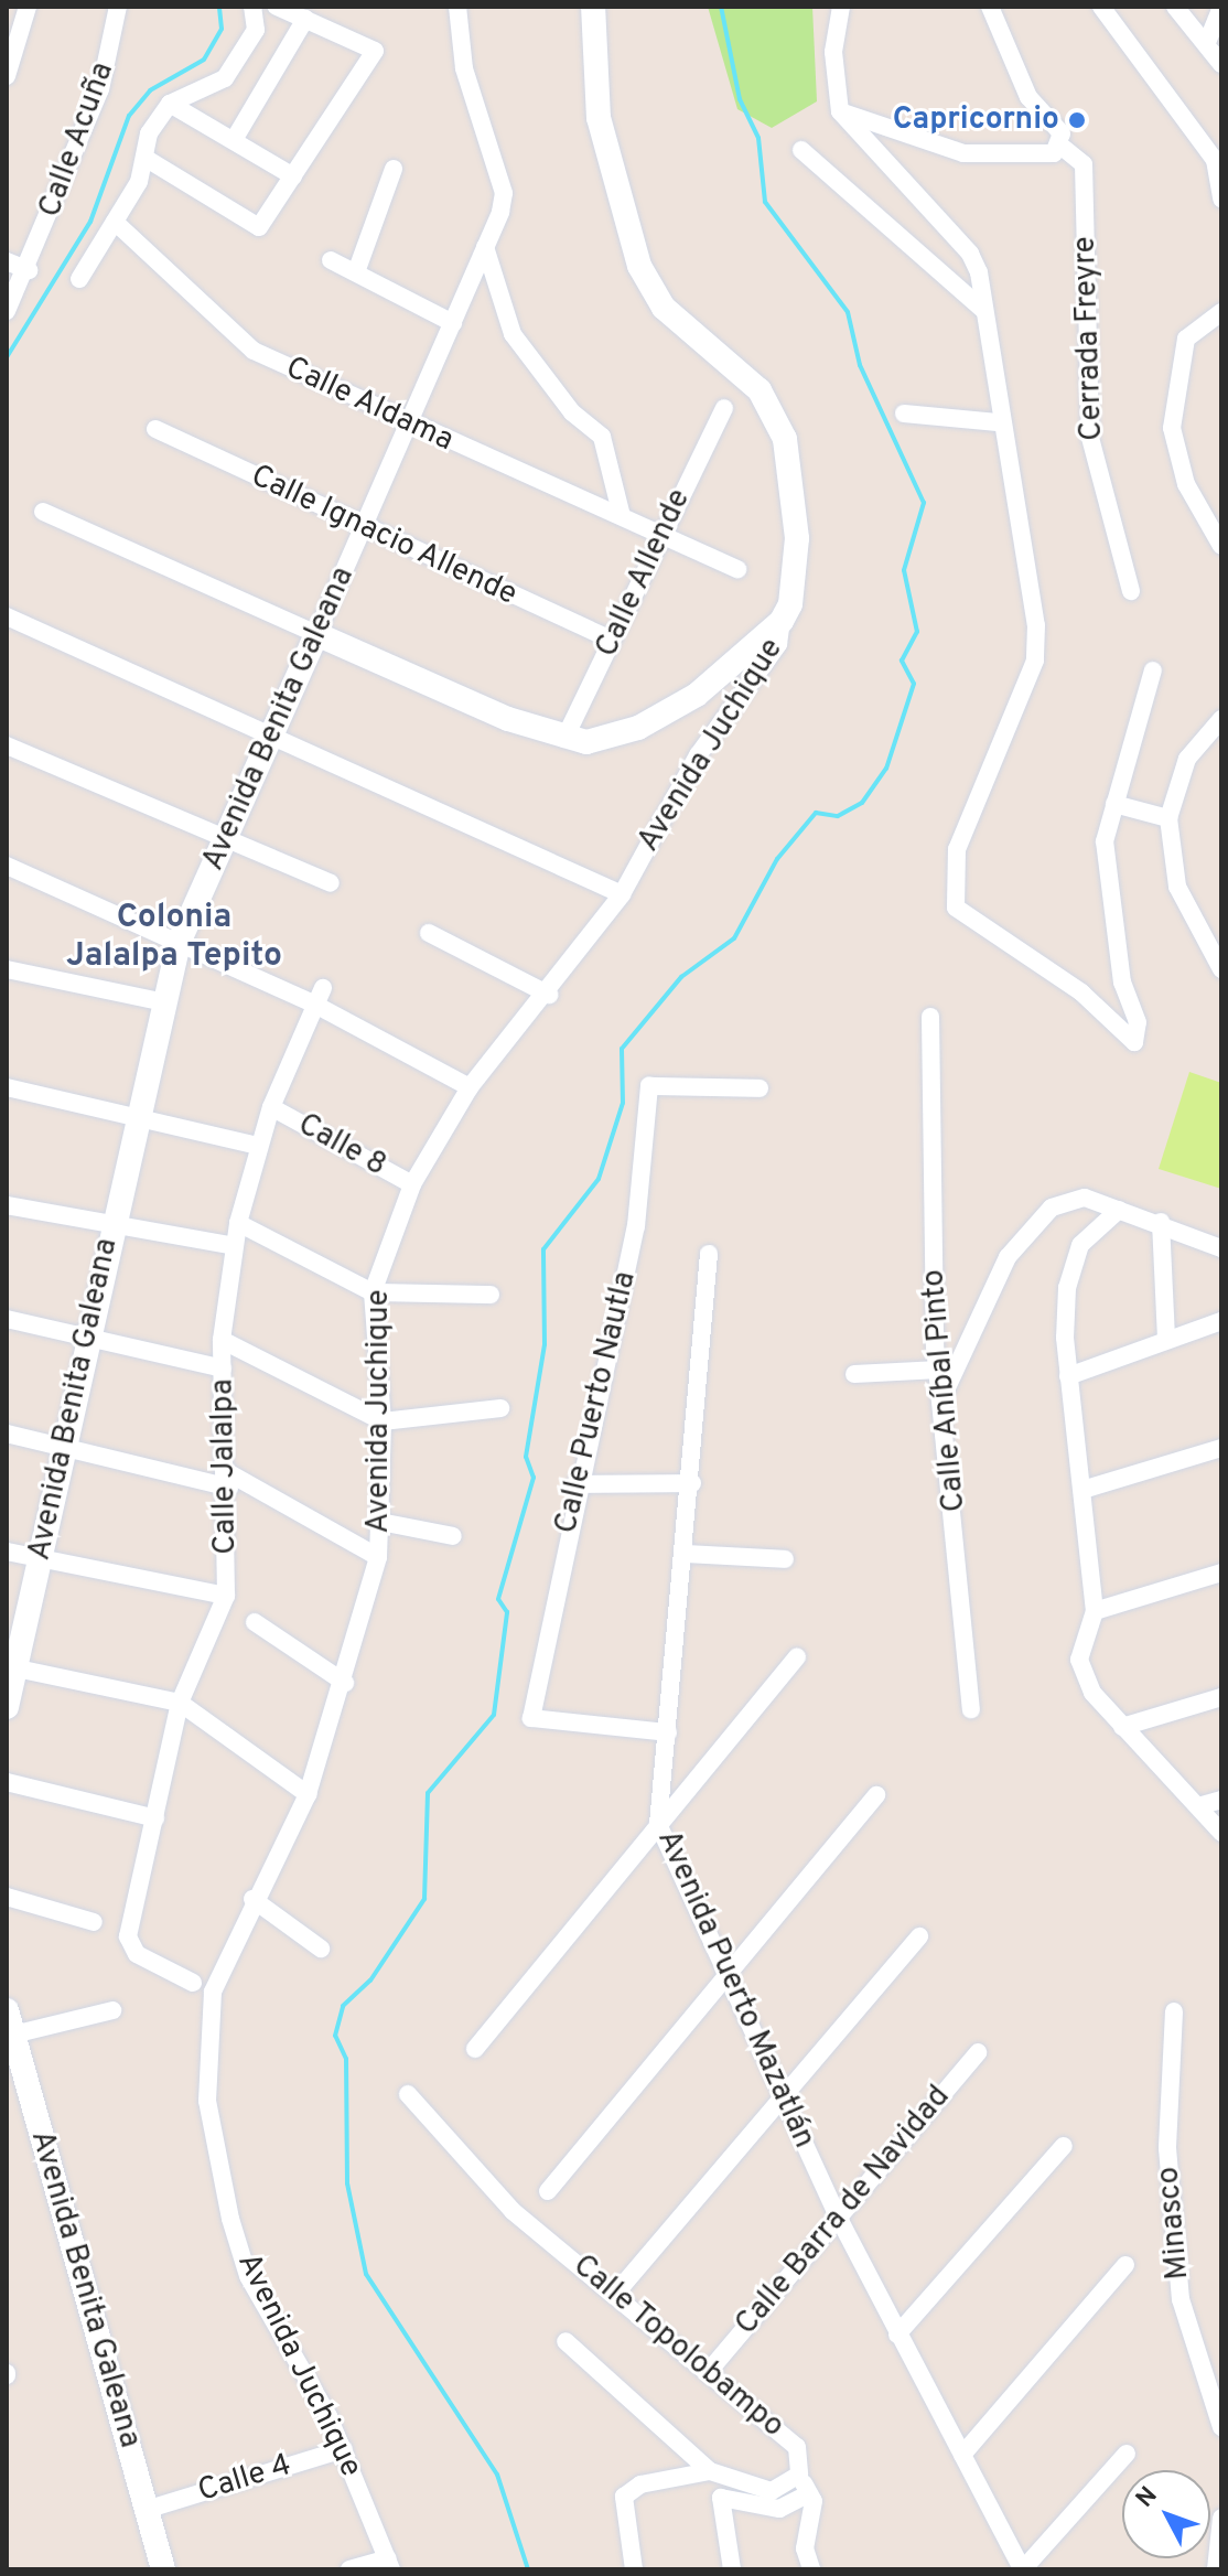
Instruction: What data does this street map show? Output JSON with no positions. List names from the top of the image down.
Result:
{
  "streets": {
    "street": [
      "Calle Acuña",
      "Cerrada Freyre",
      "Calle Aldama",
      "Calle Ignacio Allende",
      "Calle Allende",
      "Avenida Benita Galeana",
      "Avenida Juchique",
      "Calle 8",
      "Calle Aníbal Pinto",
      "Calle Puerto Nautla",
      "Calle Jalalpa",
      "Avenida Puerto Mazatlán",
      "Calle Barra de Navidad",
      "Minasco",
      "Calle Topolobampo",
      "Calle 4"
    ]
  },
  "crossings": [
    ["Calle Aldama", "Calle Allende"],
    ["Calle Aldama", "Avenida Benita Galeana"],
    ["Calle Ignacio Allende", "Calle Allende"],
    ["Calle Ignacio Allende", "Avenida Benita Galeana"],
    ["Avenida Benita Galeana", "Calle 4"],
    ["Avenida Juchique", "Calle 8"],
    ["Avenida Juchique", "Calle 4"],
    ["Calle 8", "Calle Jalalpa"],
    ["Calle Puerto Nautla", "Avenida Puerto Mazatlán"],
    ["Avenida Puerto Mazatlán", "Calle Barra de Navidad"],
    ["Calle Barra de Navidad", "Calle Topolobampo"]
  ],
  "districts": ["Colonia Jalalpa Tepito"],
  "places": ["Capricornio"],
  "north": "top left"
}
